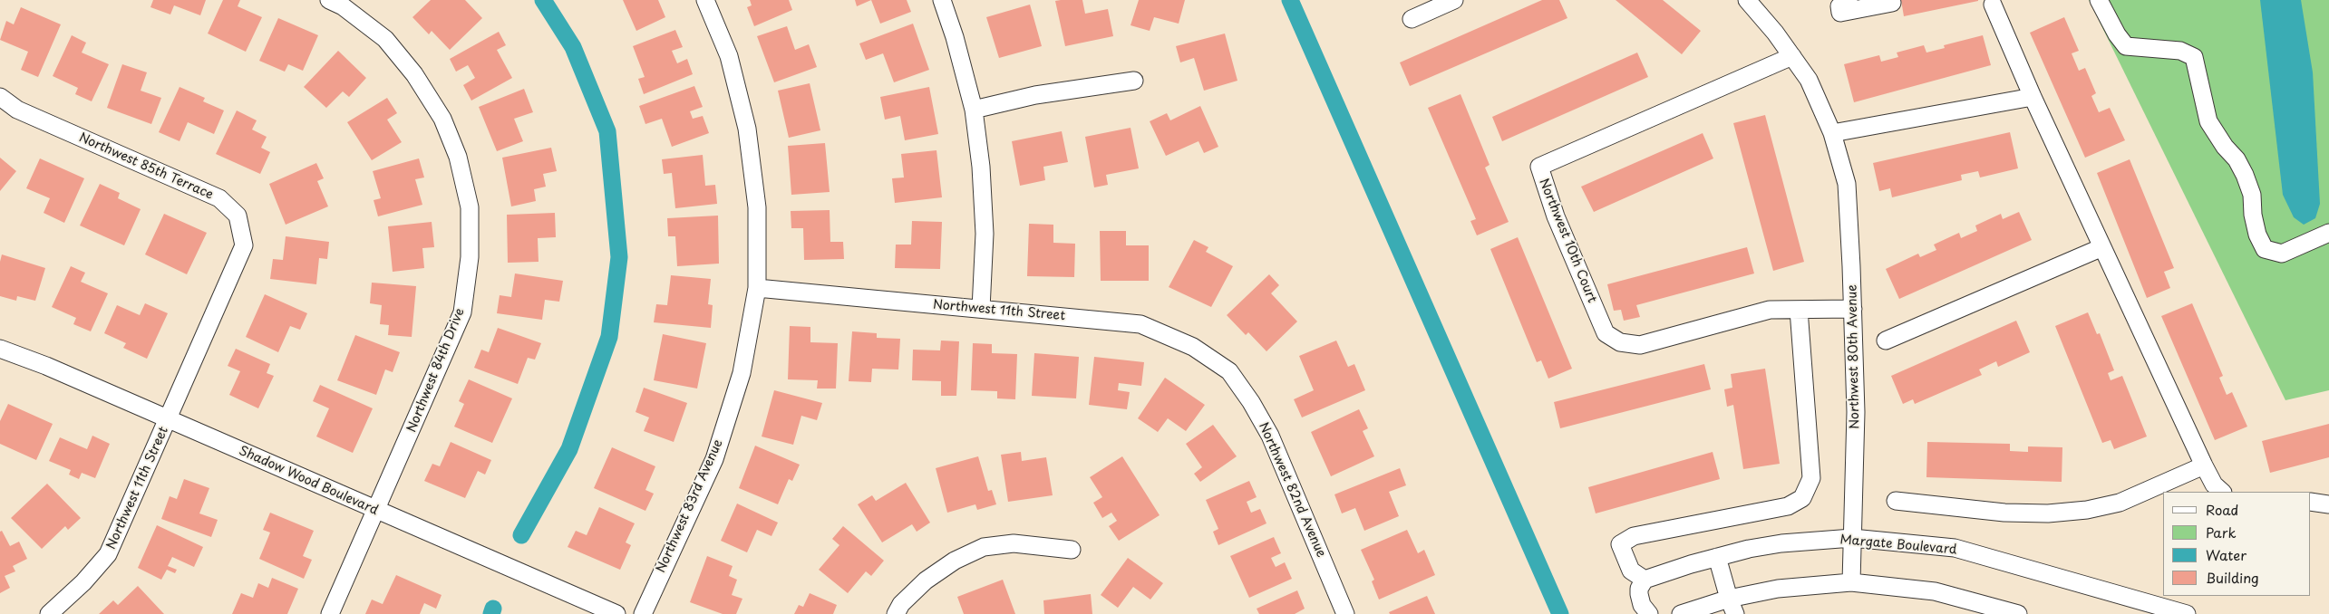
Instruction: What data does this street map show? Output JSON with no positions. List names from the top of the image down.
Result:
{
  "streets": {
    "street": [
      "Northwest 85th Terrace",
      "Northwest 10th Court",
      "Northwest 11th Street",
      "Northwest 80th Avenue",
      "Northwest 84th Drive",
      "Shadow Wood Boulevard",
      "Northwest 82nd Avenue",
      "Northwest 83rd Avenue",
      "Margate Boulevard"
    ]
  },
  "crossings": [
    ["Northwest 85th Terrace", "Northwest 11th Street"],
    ["Northwest 85th Terrace", "Shadow Wood Boulevard"],
    ["Northwest 10th Court", "Northwest 80th Avenue"],
    ["Northwest 11th Street", "Shadow Wood Boulevard"],
    ["Northwest 11th Street", "Northwest 82nd Avenue"],
    ["Northwest 11th Street", "Northwest 83rd Avenue"],
    ["Northwest 80th Avenue", "Margate Boulevard"],
    ["Northwest 84th Drive", "Shadow Wood Boulevard"]
  ],
  "legend": [
    "Road",
    "Park",
    "Water",
    "Building"
  ]
}
